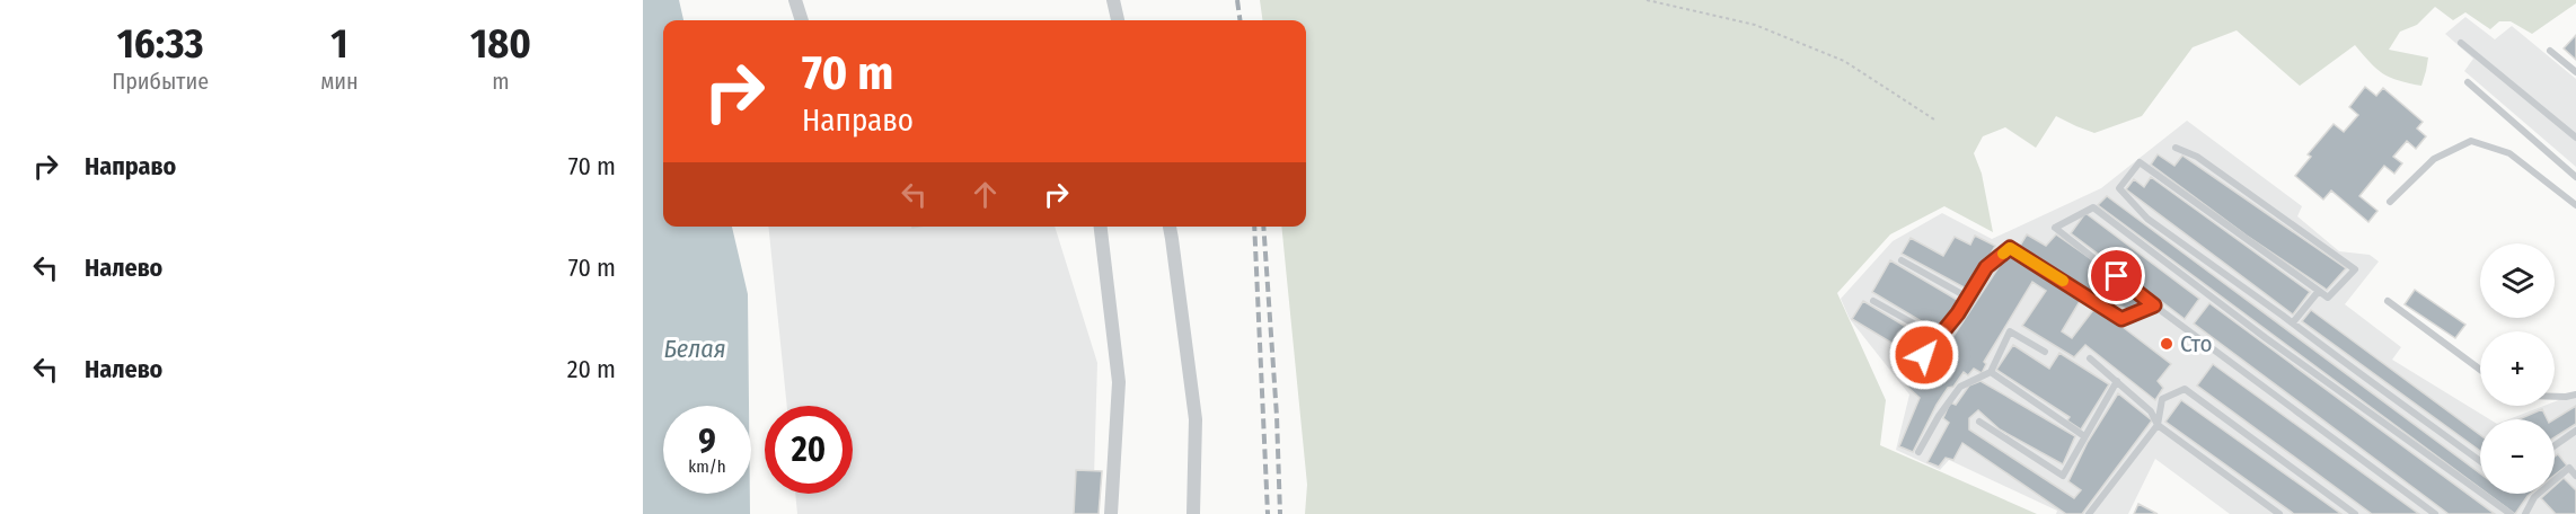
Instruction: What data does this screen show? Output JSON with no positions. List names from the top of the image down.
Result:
{
  "water": ["Белая"],
  "places": ["Сто"],
  "page": {
    "eta": [
      "16:33",
      "Прибытие",
      "1",
      "мин",
      "180",
      "m"
    ],
    "turn": ["70 m", "Направо"],
    "list": [
      {
        "name": "Направо",
        "value": "70 m"
      },
      {
        "name": "Налево",
        "value": "70 m"
      },
      {
        "name": "Налево",
        "value": "20 m"
      }
    ],
    "map_buttons": ["+", "−"],
    "speed": "9 km/h",
    "limit": "20"
  }
}
